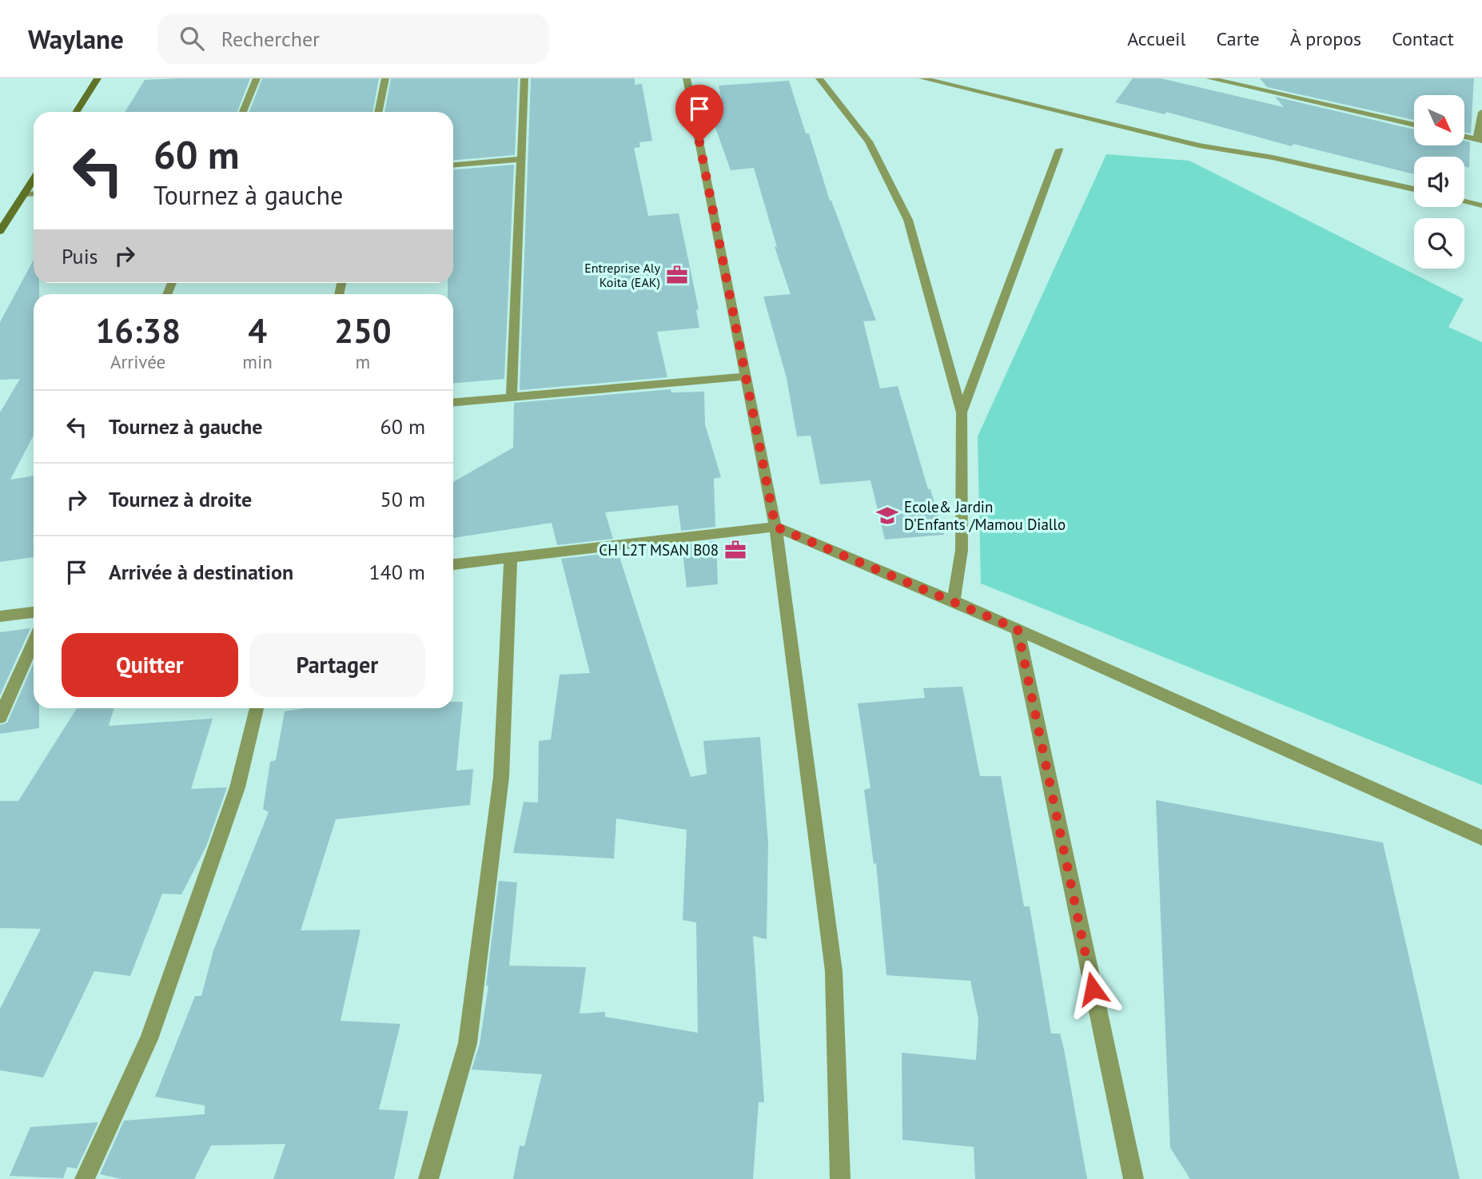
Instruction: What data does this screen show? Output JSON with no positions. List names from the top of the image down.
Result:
{
  "places": {
    "office": ["Entreprise Aly Koita (EAK)", "CH L2T MSAN B08"],
    "school or university": ["Ecole& Jardin D'Enfants /Mamou Diallo"]
  },
  "north": "bottom right",
  "page": {
    "header": "Waylane",
    "search": "Rechercher",
    "nav": [
      "Accueil",
      "Carte",
      "À propos",
      "Contact"
    ],
    "turn": ["60 m", "Tournez à gauche"],
    "then": "Puis",
    "eta": [
      "16:38",
      "Arrivée",
      "4",
      "min",
      "250",
      "m"
    ],
    "list": [
      {
        "name": "Tournez à gauche",
        "value": "60 m"
      },
      {
        "name": "Tournez à droite",
        "value": "50 m"
      },
      {
        "name": "Arrivée à destination",
        "value": "140 m"
      }
    ],
    "buttons": ["Quitter", "Partager"]
  }
}
